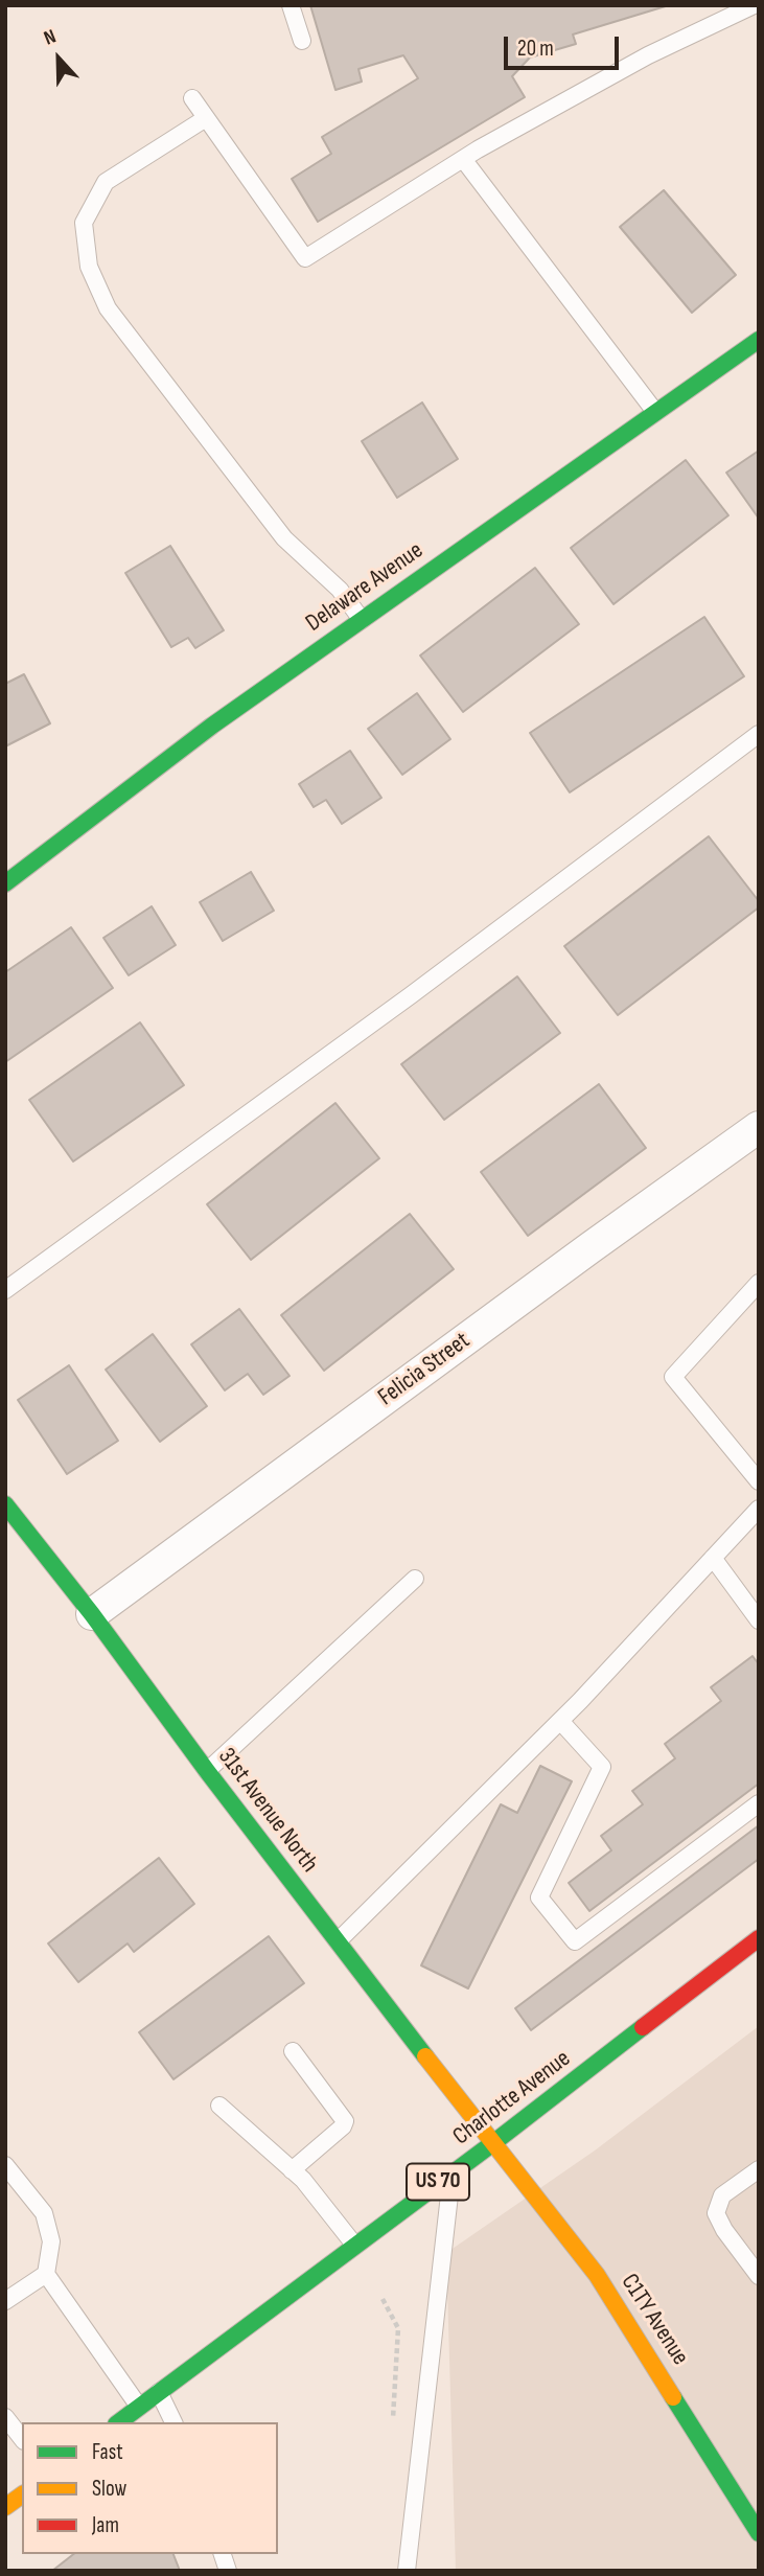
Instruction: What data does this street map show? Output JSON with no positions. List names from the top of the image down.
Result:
{
  "streets": {
    "street": [
      "Delaware Avenue",
      "Felicia Street",
      "31st Avenue North",
      "Charlotte Avenue",
      "US 70",
      "C1TY Avenue"
    ]
  },
  "crossings": [
    ["Felicia Street", "31st Avenue North"],
    ["31st Avenue North", "Charlotte Avenue"],
    ["31st Avenue North", "C1TY Avenue"],
    ["Charlotte Avenue", "C1TY Avenue"]
  ],
  "legend": ["Fast", "Slow", "Jam"],
  "scale_bar": "20 m",
  "north": "top"
}
